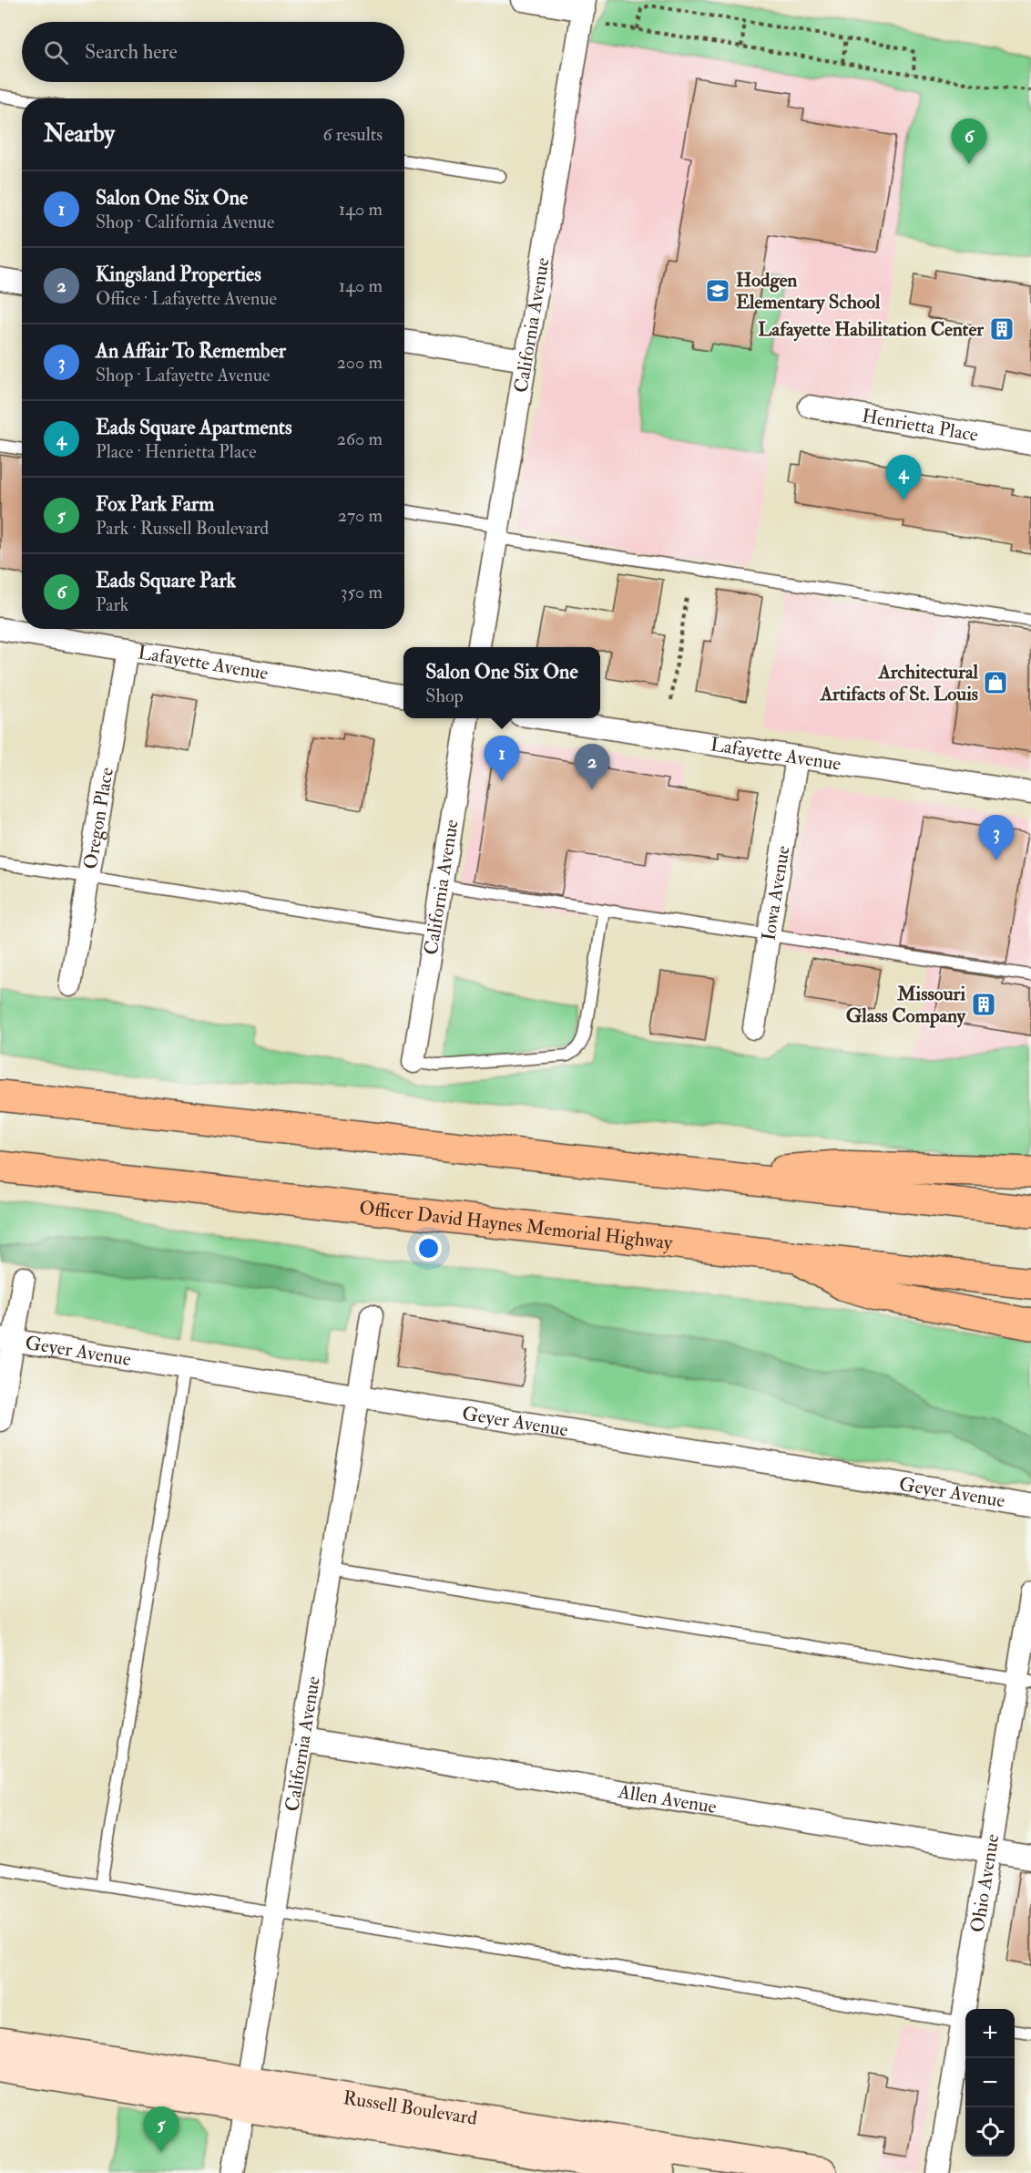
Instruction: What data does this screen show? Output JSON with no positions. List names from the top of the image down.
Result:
{
  "streets": {
    "highway": ["Officer David Haynes Memorial Highway"],
    "main road": ["Russell Boulevard"],
    "street": [
      "California Avenue",
      "Henrietta Place",
      "Lafayette Avenue",
      "Oregon Place",
      "Iowa Avenue",
      "Geyer Avenue",
      "Allen Avenue",
      "Ohio Avenue"
    ]
  },
  "crossings": [
    ["California Avenue", "Geyer Avenue"],
    ["California Avenue", "Allen Avenue"],
    ["California Avenue", "Russell Boulevard"],
    ["Lafayette Avenue", "Oregon Place"],
    ["Lafayette Avenue", "Iowa Avenue"],
    ["Allen Avenue", "Ohio Avenue"]
  ],
  "places": {
    "school or university": ["Hodgen Elementary School"],
    "building": ["Lafayette Habilitation Center", "Missouri Glass Company"],
    "shop": ["Architectural Artifacts of St. Louis"]
  },
  "page": {
    "search": "Search here",
    "heading": ["Nearby", "6 results"],
    "pins": [
      "6",
      "4",
      "1",
      "2",
      "3",
      "5"
    ],
    "list": [
      {
        "mark": "1",
        "name": "Salon One Six One",
        "note": "Shop · California Avenue",
        "value": "140 m"
      },
      {
        "mark": "2",
        "name": "Kingsland Properties",
        "note": "Office · Lafayette Avenue",
        "value": "140 m"
      },
      {
        "mark": "3",
        "name": "An Affair To Remember",
        "note": "Shop · Lafayette Avenue",
        "value": "200 m"
      },
      {
        "mark": "4",
        "name": "Eads Square Apartments",
        "note": "Place · Henrietta Place",
        "value": "260 m"
      },
      {
        "mark": "5",
        "name": "Fox Park Farm",
        "note": "Park · Russell Boulevard",
        "value": "270 m"
      },
      {
        "mark": "6",
        "name": "Eads Square Park",
        "note": "Park",
        "value": "350 m"
      }
    ],
    "popup": ["Salon One Six One", "Shop"],
    "map_buttons": ["+", "−"]
  }
}
